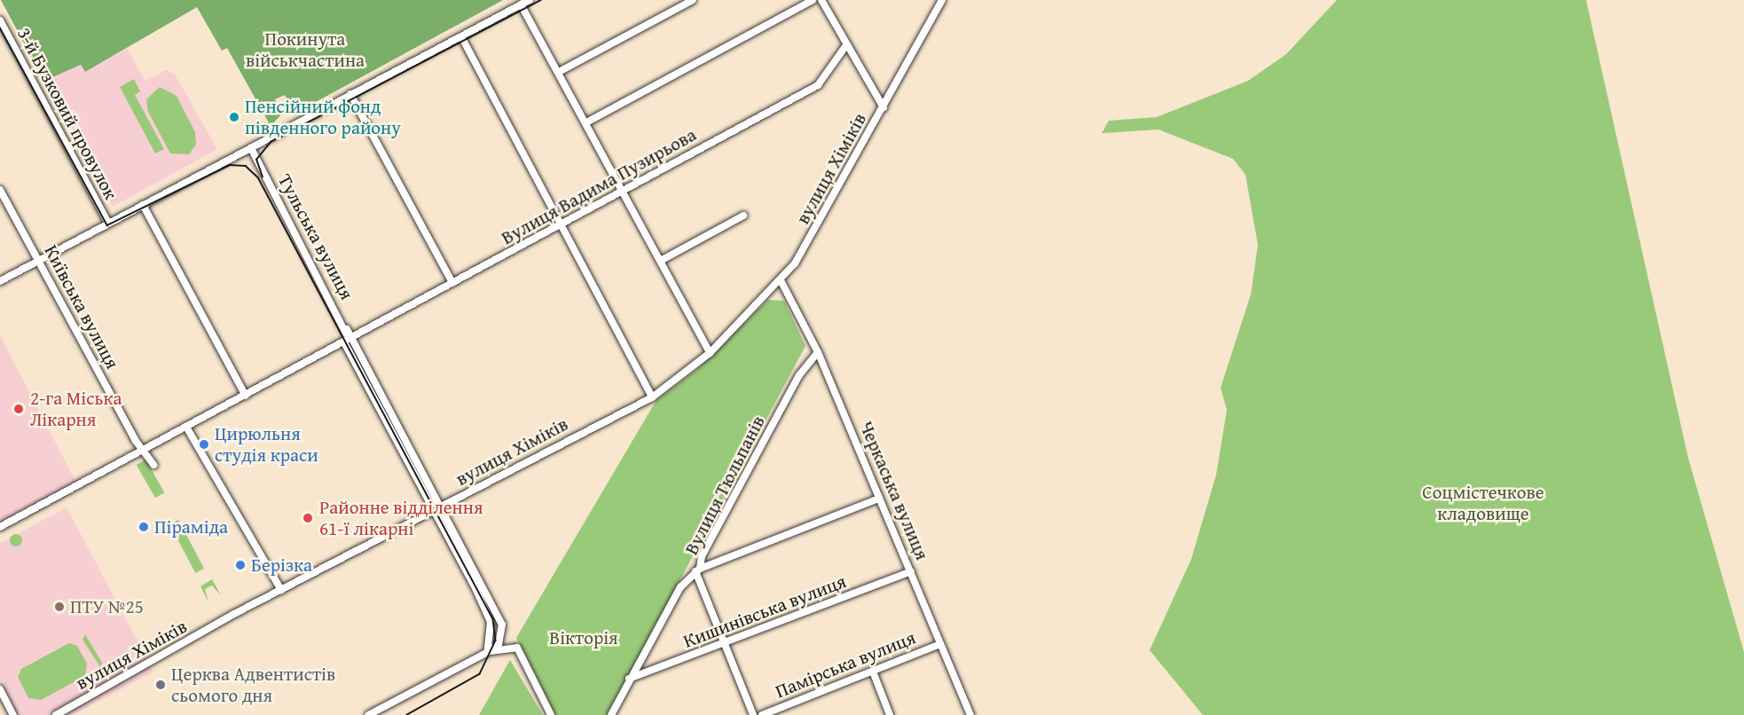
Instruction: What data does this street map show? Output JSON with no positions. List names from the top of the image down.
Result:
{
  "streets": {
    "street": [
      "3-й Бузковий провулок",
      "вулиця Хіміків",
      "Вулиця Вадима Пузирьова",
      "Тульська вулиця",
      "Київська вулиця",
      "Вулиця Тюльпанів",
      "Черкаська вулиця",
      "Кишинівська вулиця",
      "Памірська вулиця"
    ]
  },
  "crossings": [
    ["вулиця Хіміків", "Черкаська вулиця"],
    ["Вулиця Вадима Пузирьова", "Тульська вулиця"],
    ["Вулиця Вадима Пузирьова", "Київська вулиця"],
    ["Вулиця Тюльпанів", "Черкаська вулиця"],
    ["Вулиця Тюльпанів", "Кишинівська вулиця"],
    ["Черкаська вулиця", "Кишинівська вулиця"],
    ["Черкаська вулиця", "Памірська вулиця"]
  ],
  "parks": ["Покинута військчастина", "Соцмістечкове кладовище", "Вікторія"],
  "places": [
    "Пенсійний фонд південного району",
    "2-га Міська Лікарня",
    "Цирюльня студія краси",
    "Районне відділення 61-ї лікарні",
    "Піраміда",
    "Берізка",
    "ПТУ №25",
    "Церква Адвентистів сьомого дня"
  ]
}
